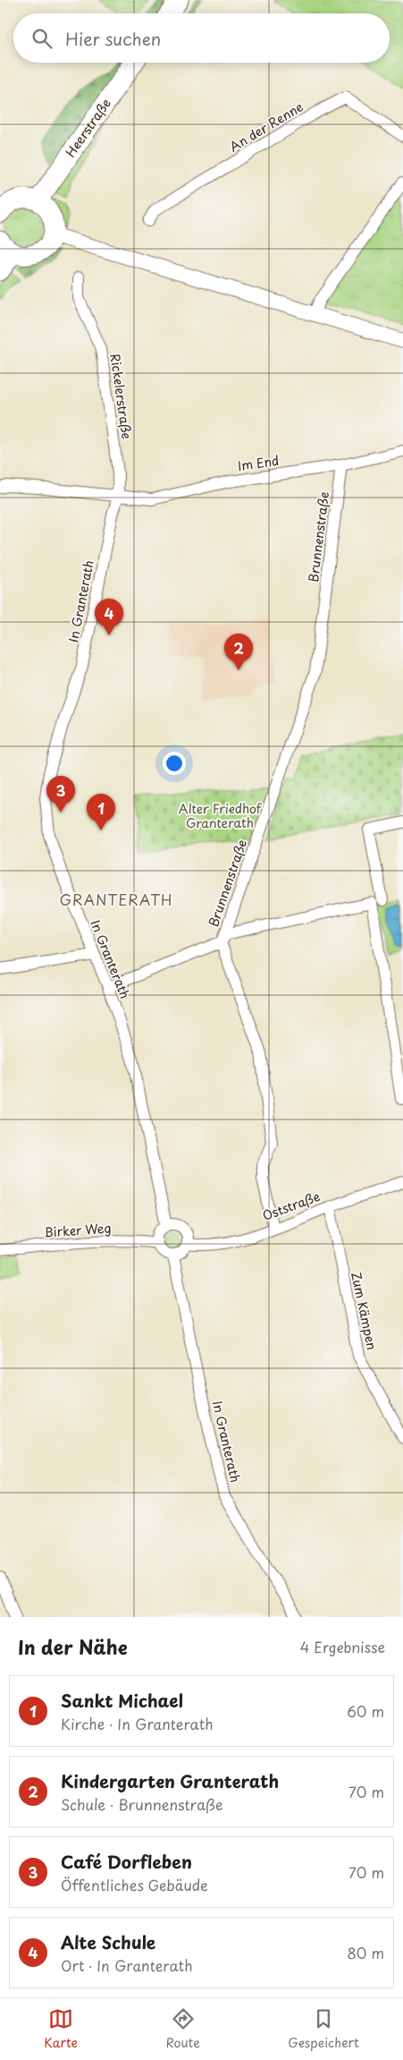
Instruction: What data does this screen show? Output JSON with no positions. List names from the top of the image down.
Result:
{
  "streets": {
    "main road": ["Heerstraße"],
    "street": [
      "An der Renne",
      "Rickelerstraße",
      "Im End",
      "Brunnenstraße",
      "In Granterath",
      "Oststraße",
      "Birker Weg",
      "Zum Kämpen"
    ]
  },
  "crossings": [
    ["Rickelerstraße", "Im End"],
    ["Rickelerstraße", "In Granterath"],
    ["Im End", "Brunnenstraße"],
    ["Im End", "In Granterath"],
    ["Brunnenstraße", "Oststraße"],
    ["In Granterath", "Oststraße"],
    ["In Granterath", "Birker Weg"],
    ["Oststraße", "Birker Weg"],
    ["Oststraße", "Zum Kämpen"]
  ],
  "districts": ["GRANTERATH"],
  "parks": ["Alter Friedhof Granterath"],
  "page": {
    "search": "Hier suchen",
    "pins": [
      "4",
      "2",
      "3",
      "1"
    ],
    "heading": ["In der Nähe", "4 Ergebnisse"],
    "list": [
      {
        "mark": "1",
        "name": "Sankt Michael",
        "note": "Kirche · In Granterath",
        "value": "60 m"
      },
      {
        "mark": "2",
        "name": "Kindergarten Granterath",
        "note": "Schule · Brunnenstraße",
        "value": "70 m"
      },
      {
        "mark": "3",
        "name": "Café Dorfleben",
        "note": "Öffentliches Gebäude",
        "value": "70 m"
      },
      {
        "mark": "4",
        "name": "Alte Schule",
        "note": "Ort · In Granterath",
        "value": "80 m"
      }
    ],
    "nav": ["Karte", "Route", "Gespeichert"]
  }
}
